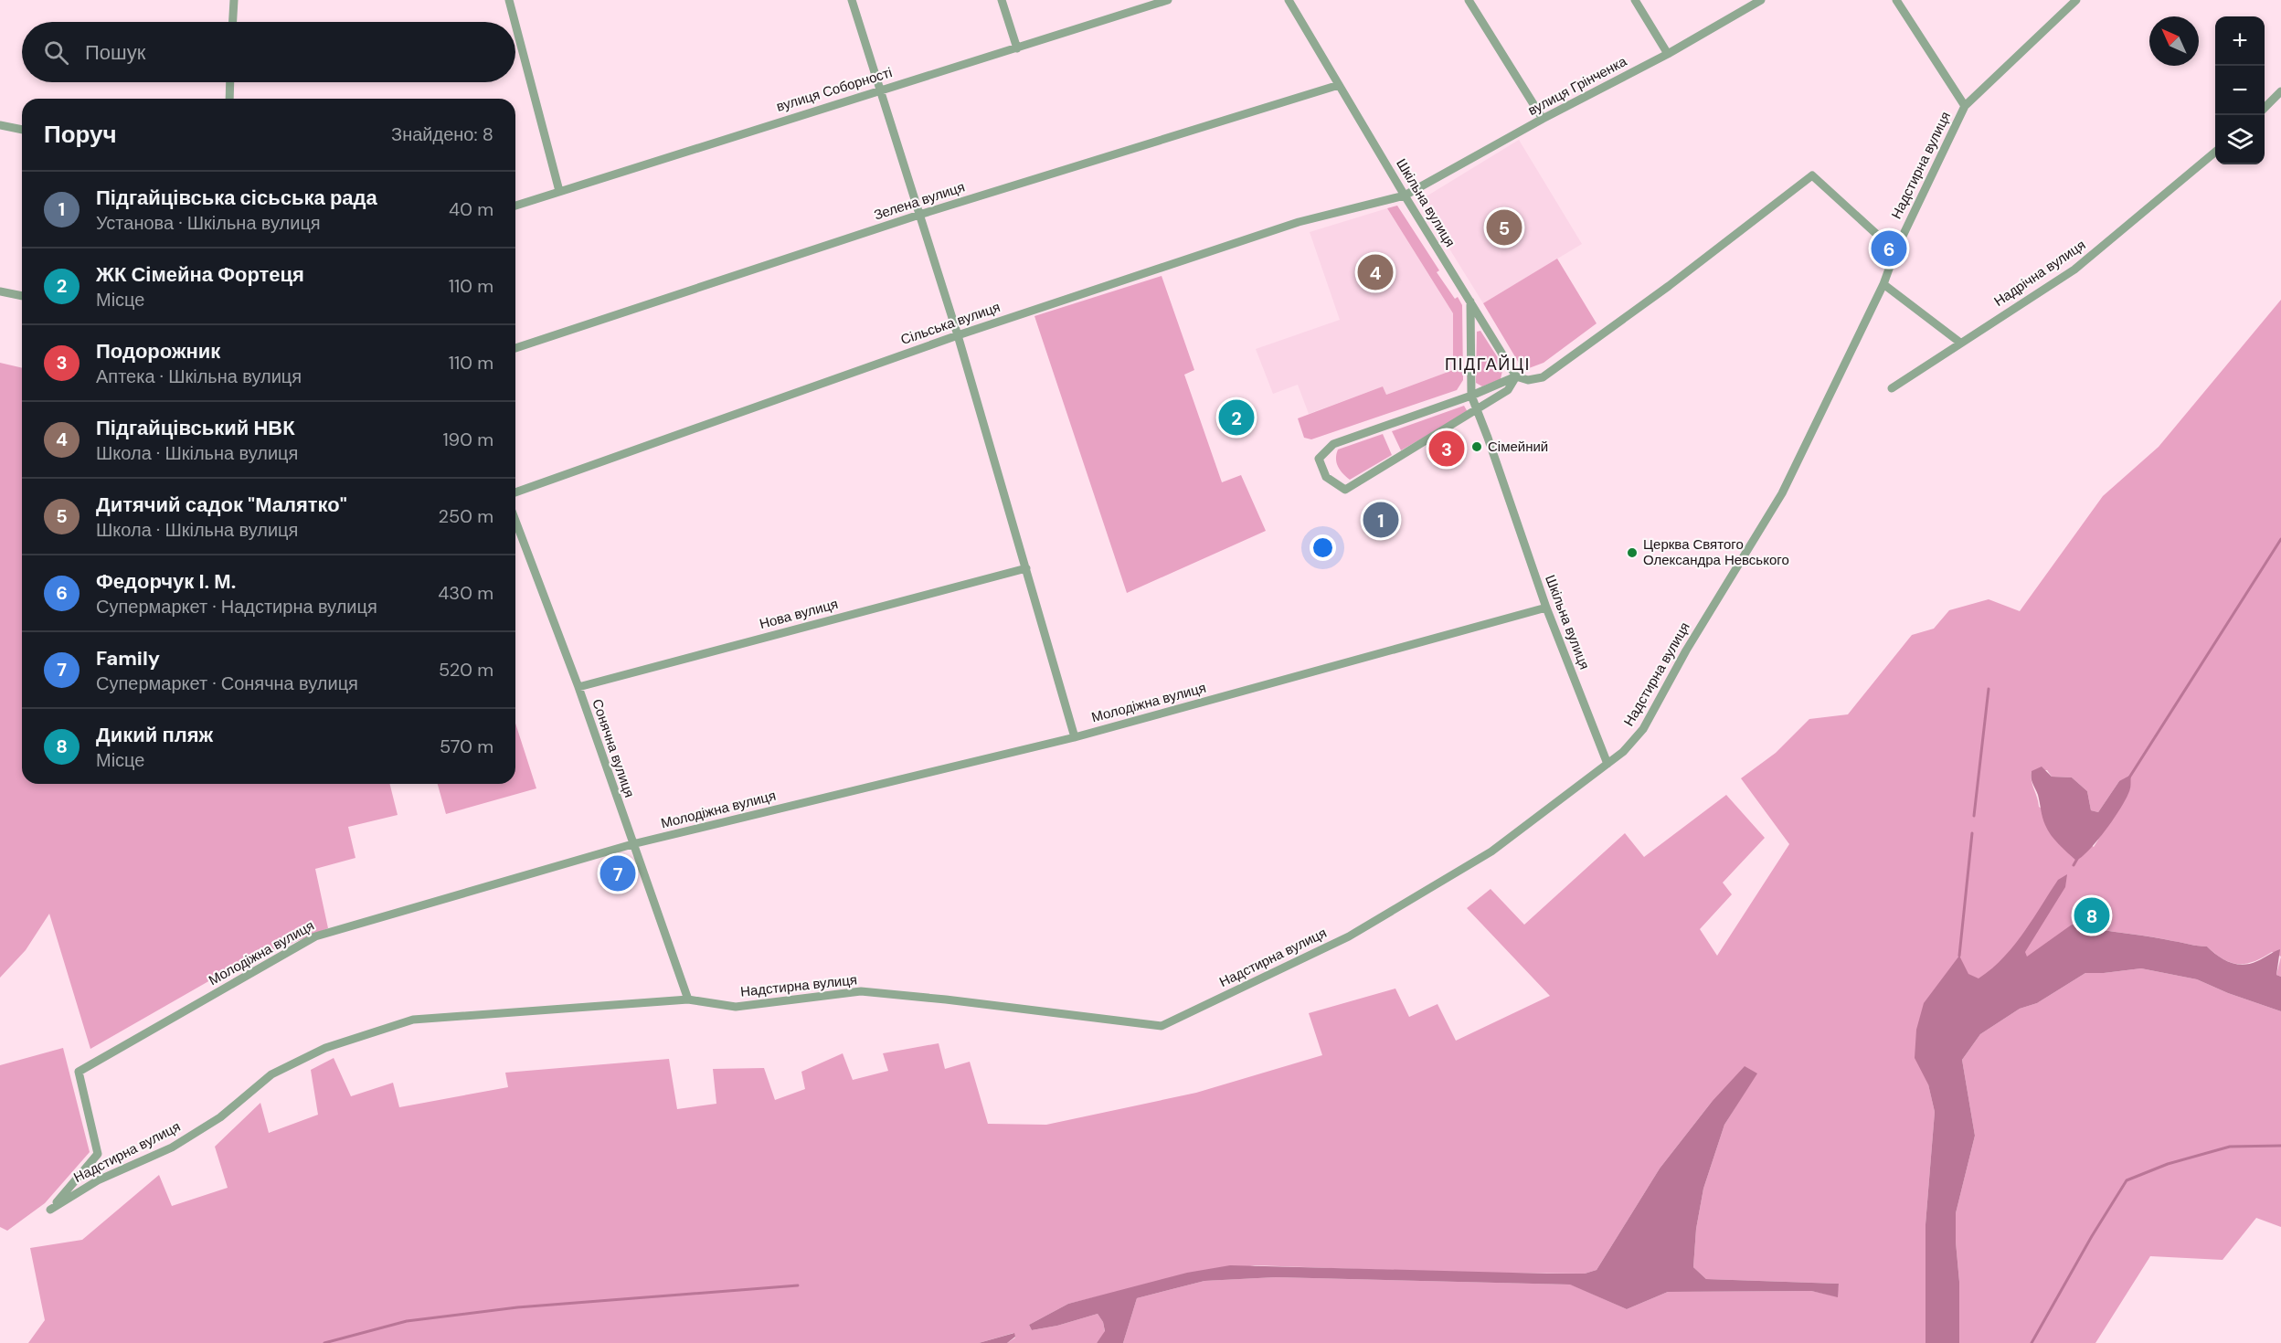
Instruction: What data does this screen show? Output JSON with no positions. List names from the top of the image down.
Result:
{
  "streets": {
    "street": [
      "вулиця Грінченка",
      "вулиця Соборності",
      "Надстирна вулиця",
      "Зелена вулиця",
      "Шкільна вулиця",
      "Надрічна вулиця",
      "Сільська вулиця",
      "Нова вулиця",
      "Молодіжна вулиця",
      "Сонячна вулиця"
    ]
  },
  "crossings": [
    ["вулиця Грінченка", "Шкільна вулиця"],
    ["вулиця Грінченка", "Сільська вулиця"],
    ["Надстирна вулиця", "Шкільна вулиця"],
    ["Надстирна вулиця", "Молодіжна вулиця"],
    ["Надстирна вулиця", "Сонячна вулиця"],
    ["Зелена вулиця", "Шкільна вулиця"],
    ["Шкільна вулиця", "Сільська вулиця"],
    ["Шкільна вулиця", "Молодіжна вулиця"],
    ["Нова вулиця", "Сонячна вулиця"],
    ["Молодіжна вулиця", "Сонячна вулиця"]
  ],
  "districts": ["ПІДГАЙЦІ"],
  "places": ["Сімейний", "Церква Святого Олександра Невського"],
  "north": "top left",
  "page": {
    "map_buttons": ["+", "−"],
    "search": "Пошук",
    "heading": ["Поруч", "Знайдено: 8"],
    "list": [
      {
        "mark": "1",
        "name": "Підгайцівська сісьська рада",
        "note": "Установа · Шкільна вулиця",
        "value": "40 m"
      },
      {
        "mark": "2",
        "name": "ЖК Сімейна Фортеця",
        "note": "Місце",
        "value": "110 m"
      },
      {
        "mark": "3",
        "name": "Подорожник",
        "note": "Аптека · Шкільна вулиця",
        "value": "110 m"
      },
      {
        "mark": "4",
        "name": "Підгайцівський НВК",
        "note": "Школа · Шкільна вулиця",
        "value": "190 m"
      },
      {
        "mark": "5",
        "name": "Дитячий садок \"Малятко\"",
        "note": "Школа · Шкільна вулиця",
        "value": "250 m"
      },
      {
        "mark": "6",
        "name": "Федорчук І. М.",
        "note": "Супермаркет · Надстирна вулиця",
        "value": "430 m"
      },
      {
        "mark": "7",
        "name": "Family",
        "note": "Супермаркет · Сонячна вулиця",
        "value": "520 m"
      },
      {
        "mark": "8",
        "name": "Дикий пляж",
        "note": "Місце",
        "value": "570 m"
      }
    ],
    "pins": [
      "5",
      "6",
      "4",
      "2",
      "3",
      "1",
      "7",
      "8"
    ]
  }
}
